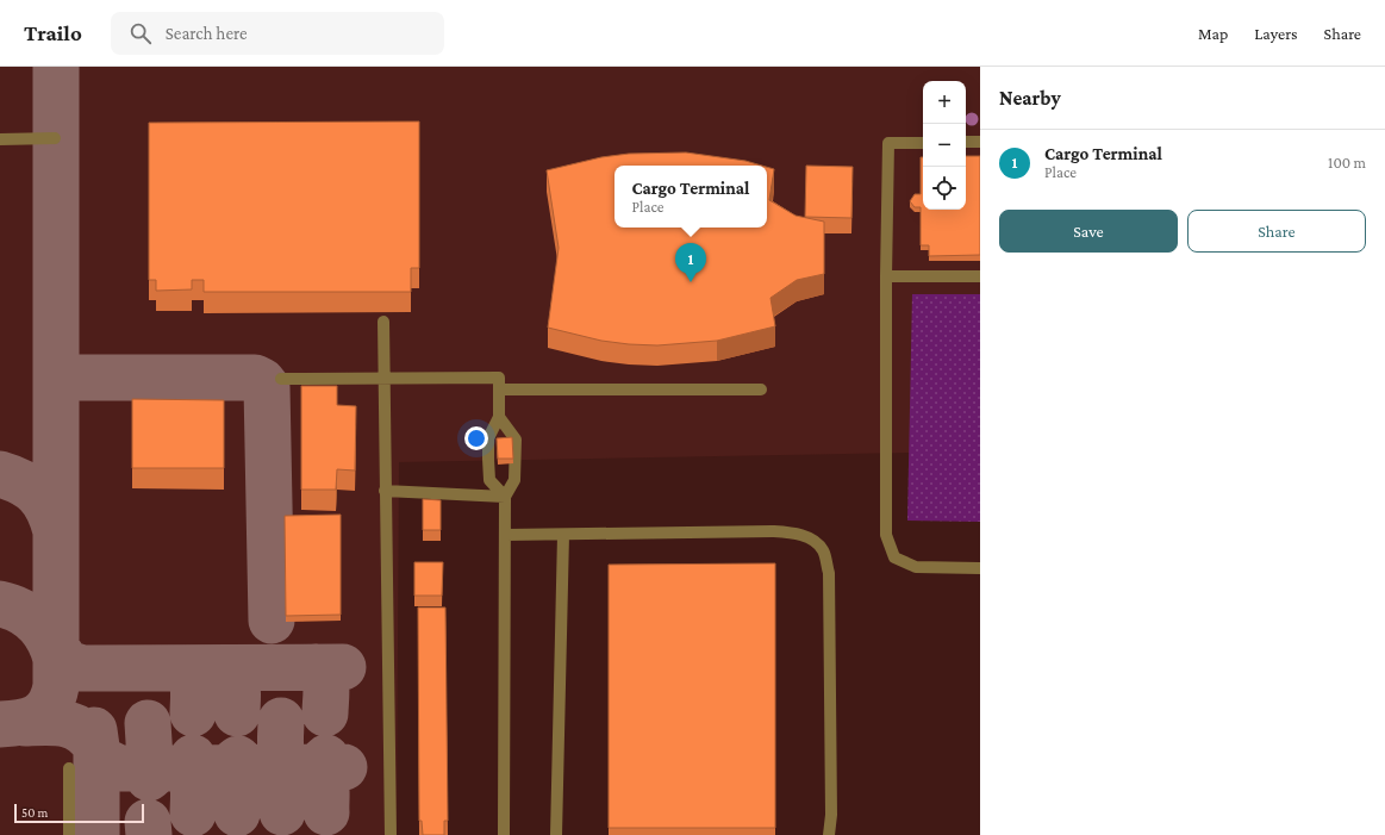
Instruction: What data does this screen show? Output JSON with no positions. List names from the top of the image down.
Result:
{
  "scale_bar": "50 m",
  "page": {
    "header": "Trailo",
    "search": "Search here",
    "nav": ["Map", "Layers", "Share"],
    "heading": "Nearby",
    "map_buttons": ["+", "−"],
    "list": [
      {
        "mark": "1",
        "name": "Cargo Terminal",
        "note": "Place",
        "value": "100 m"
      }
    ],
    "popup": ["Cargo Terminal", "Place"],
    "buttons": ["Save", "Share"],
    "pins": "1",
    "scale": "50 m"
  }
}
